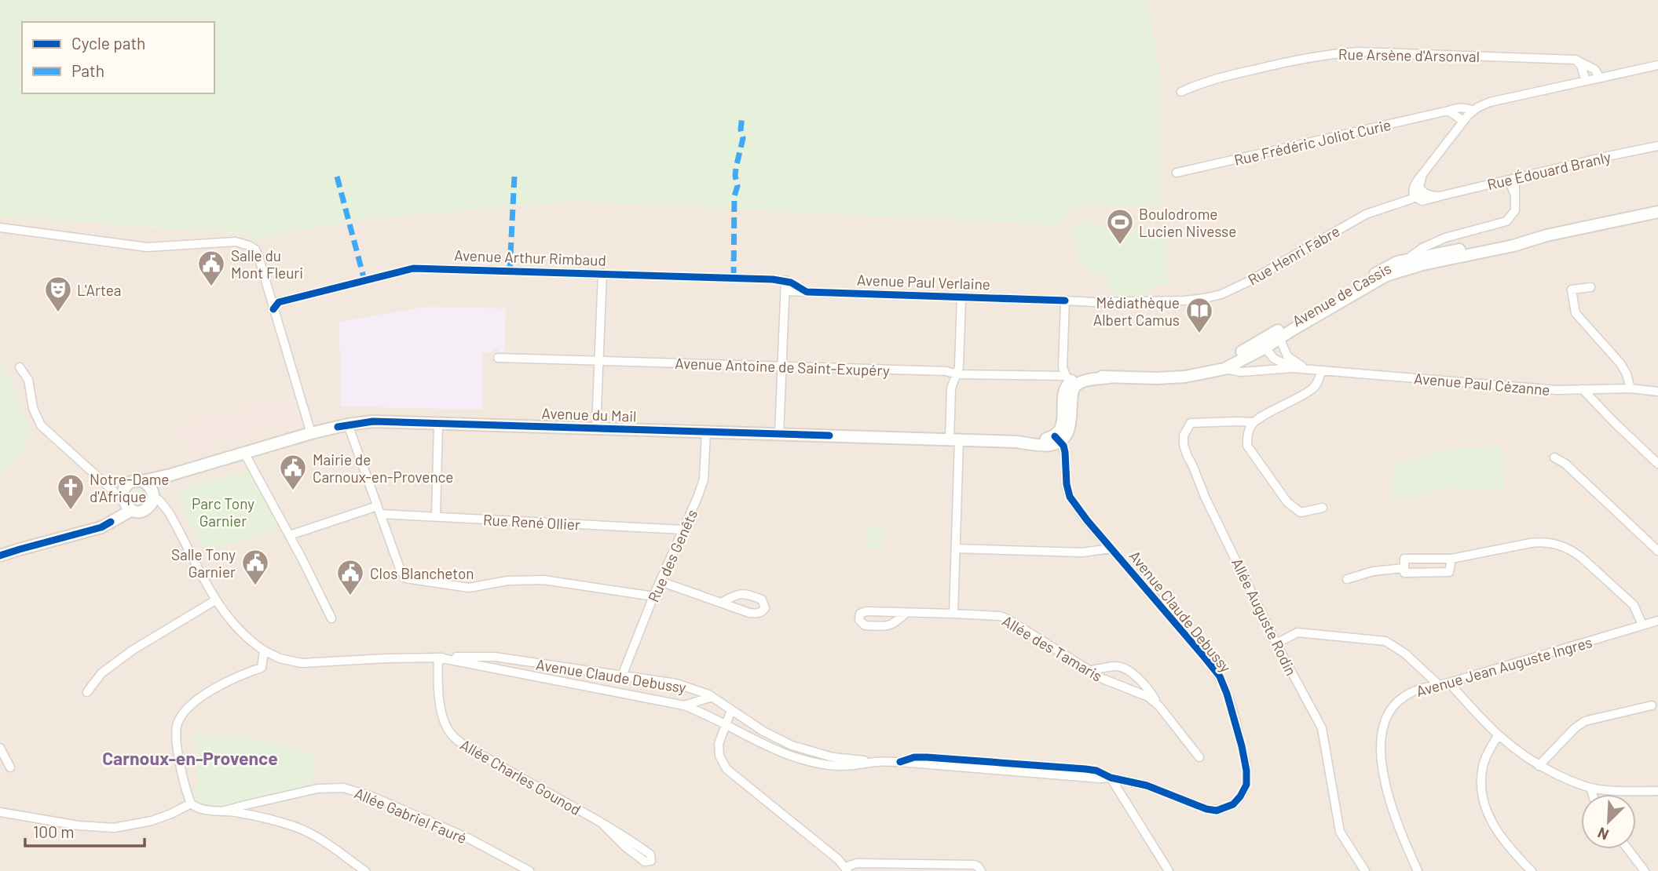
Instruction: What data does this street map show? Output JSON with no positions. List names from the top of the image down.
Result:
{
  "streets": {
    "main road": ["Avenue de Cassis", "Avenue du Mail"],
    "street": [
      "Rue Arsène d'Arsonval",
      "Rue Frédéric Joliot Curie",
      "Rue Édouard Branly",
      "Rue Henri Fabre",
      "Avenue Arthur Rimbaud",
      "Avenue Paul Verlaine",
      "Avenue Antoine de Saint-Exupéry",
      "Avenue Paul Cézanne",
      "Rue René Ollier",
      "Rue des Genêts",
      "Avenue Claude Debussy",
      "Allée Auguste Rodin",
      "Allée des Tamaris",
      "Avenue Jean Auguste Ingres",
      "Allée Charles Gounod",
      "Allée Gabriel Fauré"
    ]
  },
  "crossings": [
    ["Rue Édouard Branly", "Rue Henri Fabre"],
    ["Rue Henri Fabre", "Avenue Paul Verlaine"],
    ["Avenue Arthur Rimbaud", "Avenue Paul Verlaine"],
    ["Avenue de Cassis", "Avenue Antoine de Saint-Exupéry"],
    ["Avenue de Cassis", "Avenue Paul Cézanne"],
    ["Avenue du Mail", "Rue des Genêts"],
    ["Avenue du Mail", "Avenue Claude Debussy"],
    ["Rue René Ollier", "Rue des Genêts"],
    ["Rue des Genêts", "Avenue Claude Debussy"],
    ["Avenue Claude Debussy", "Allée Charles Gounod"]
  ],
  "districts": ["Carnoux-en-Provence"],
  "parks": ["Parc Tony Garnier"],
  "places": {
    "sports": ["Boulodrome Lucien Nivesse"],
    "public building": [
      "Salle du Mont Fleuri",
      "Mairie de Carnoux-en-Provence",
      "Salle Tony Garnier",
      "Clos Blancheton"
    ],
    "theatre": ["L'Artea"],
    "library": ["Médiathèque Albert Camus"],
    "church": ["Notre-Dame d'Afrique"]
  },
  "legend": ["Cycle path", "Path"],
  "scale_bar": "100 m",
  "north": "bottom left"
}
